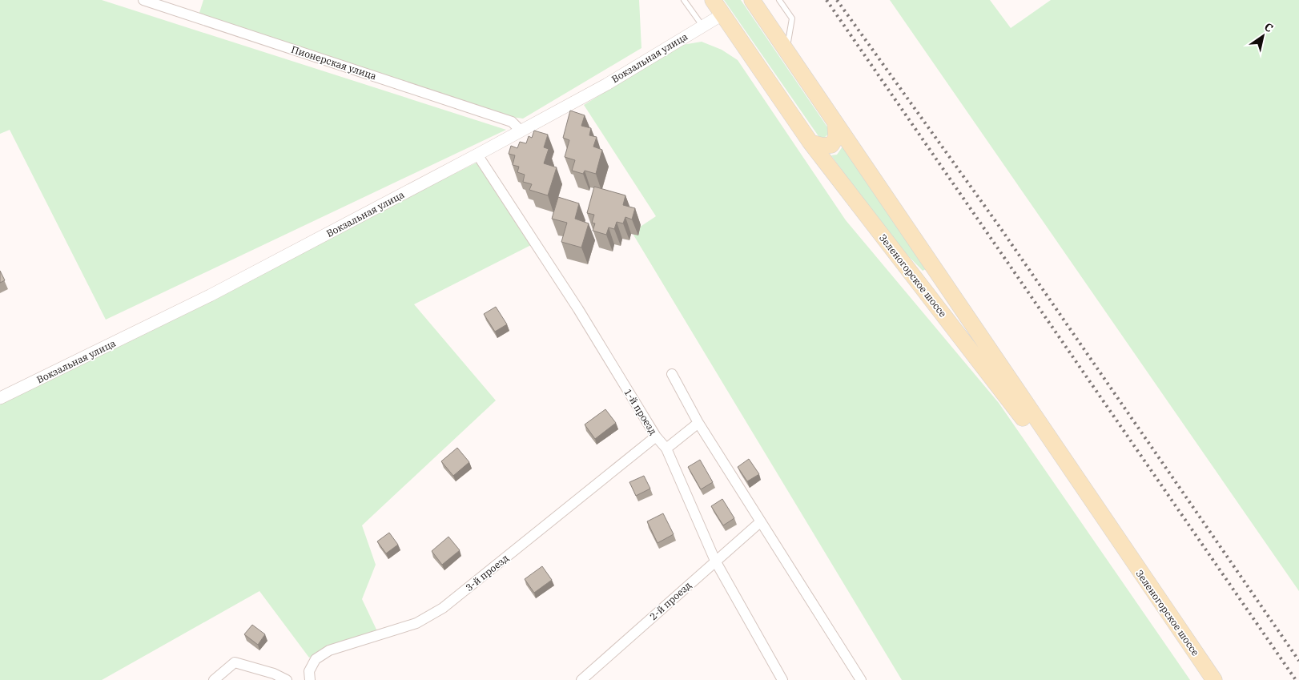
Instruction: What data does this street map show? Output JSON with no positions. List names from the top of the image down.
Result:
{
  "streets": {
    "main road": ["Зеленогорское шоссе"],
    "street": [
      "Вокзальная улица",
      "Пионерская улица",
      "1-й проезд",
      "3-й проезд",
      "2-й проезд"
    ]
  },
  "crossings": [
    ["Вокзальная улица", "Пионерская улица"],
    ["Вокзальная улица", "Зеленогорское шоссе"],
    ["Вокзальная улица", "1-й проезд"],
    ["1-й проезд", "3-й проезд"],
    ["1-й проезд", "2-й проезд"]
  ],
  "north": "top right"
}
